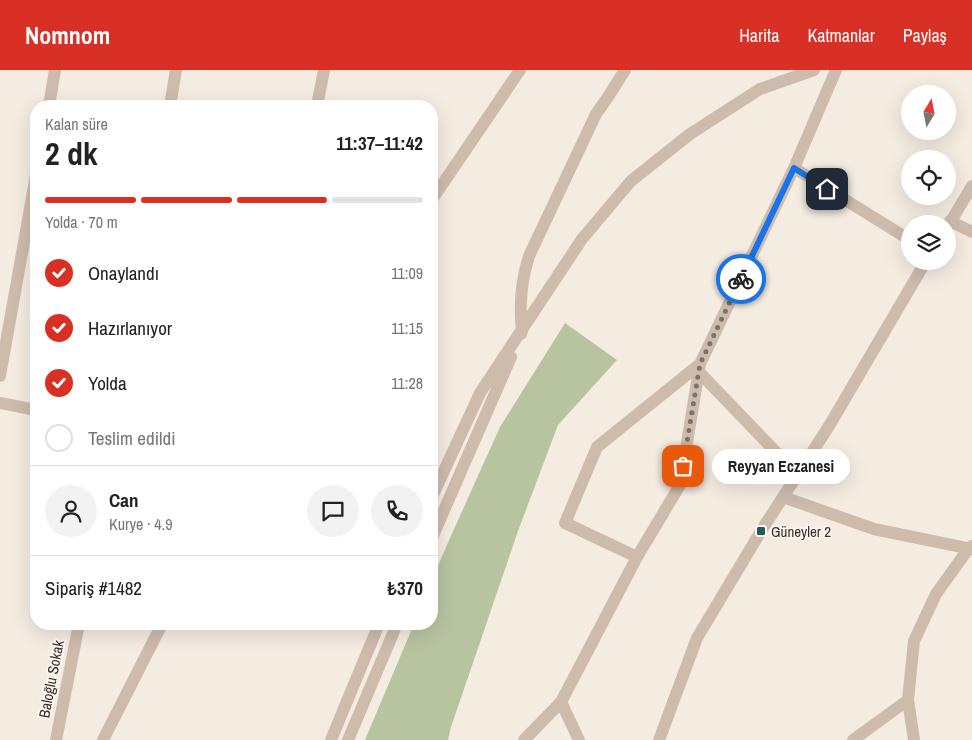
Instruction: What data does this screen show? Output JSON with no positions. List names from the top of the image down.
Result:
{
  "streets": {
    "street": ["Baloğlu Sokak"]
  },
  "places": {
    "other": ["Reyyan Eczanesi"],
    "transit": ["Güneyler 2"]
  },
  "north": "top",
  "page": {
    "header": "Nomnom",
    "nav": ["Harita", "Katmanlar", "Paylaş"],
    "heading": ["2 dk", "Kalan süre", "11:37–11:42"],
    "panel": [
      "Can",
      "Kurye · 4.9",
      "Sipariş #1482",
      "₺370"
    ],
    "bar": "Yolda · 70 m",
    "list": [
      ["Onaylandı", "11:09"],
      ["Hazırlanıyor", "11:15"],
      ["Yolda", "11:28"],
      "Teslim edildi"
    ],
    "bubble": "Reyyan Eczanesi"
  }
}
